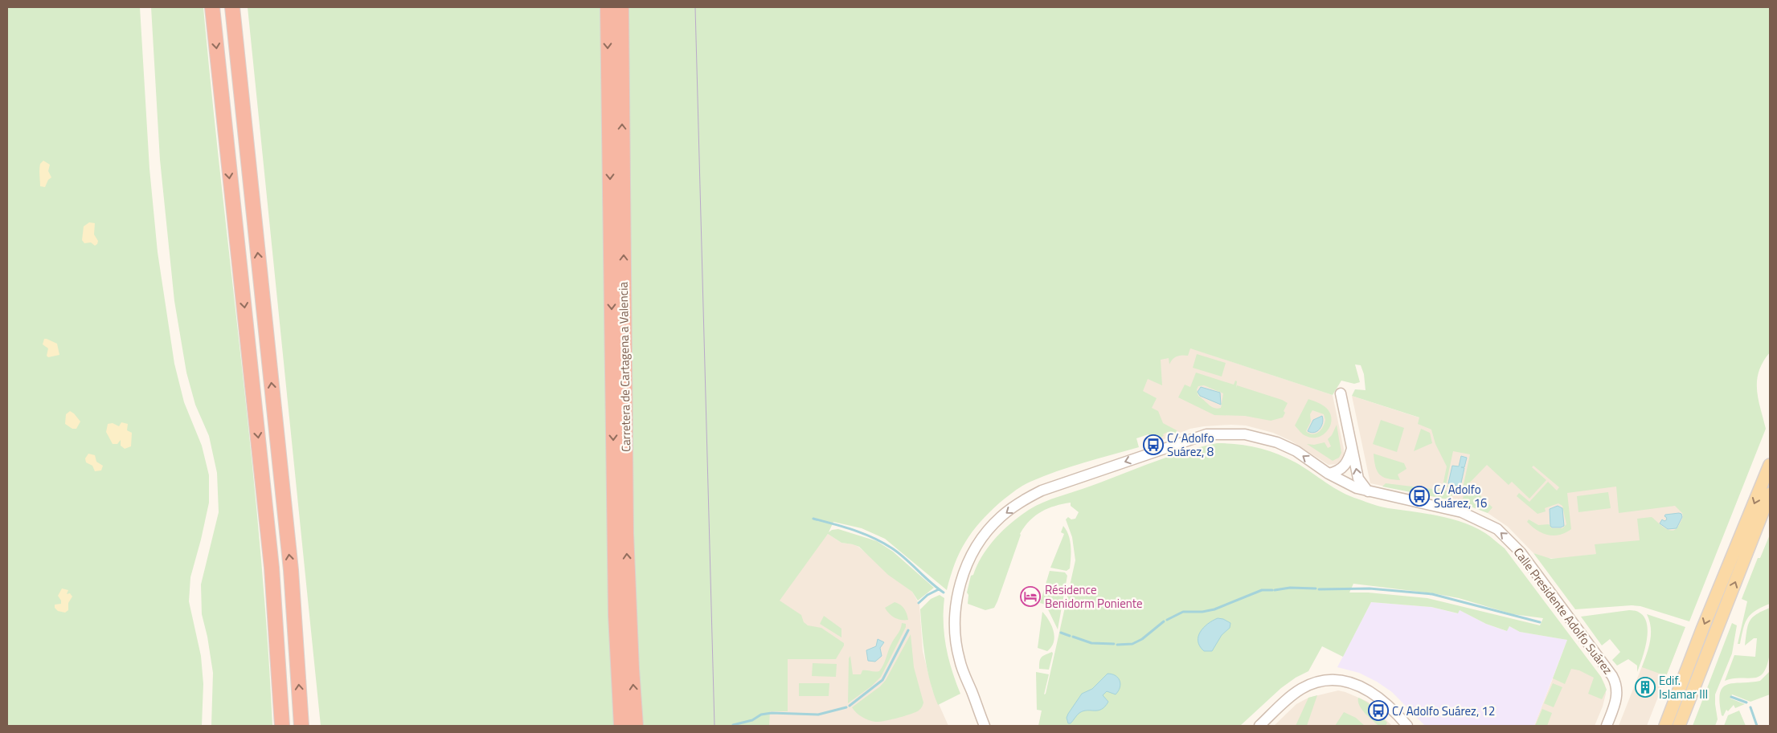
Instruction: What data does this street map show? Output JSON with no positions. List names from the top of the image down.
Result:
{
  "streets": {
    "highway": ["Carretera de Cartagena a Valencia"],
    "street": ["Calle Presidente Adolfo Suárez"]
  },
  "places": {
    "bus stop": ["C/ Adolfo Suárez, 8", "C/ Adolfo Suárez, 16", "C/ Adolfo Suárez, 12"],
    "hotel": ["Résidence Benidorm Poniente"],
    "building": ["Edif. Islamar III"]
  }
}
